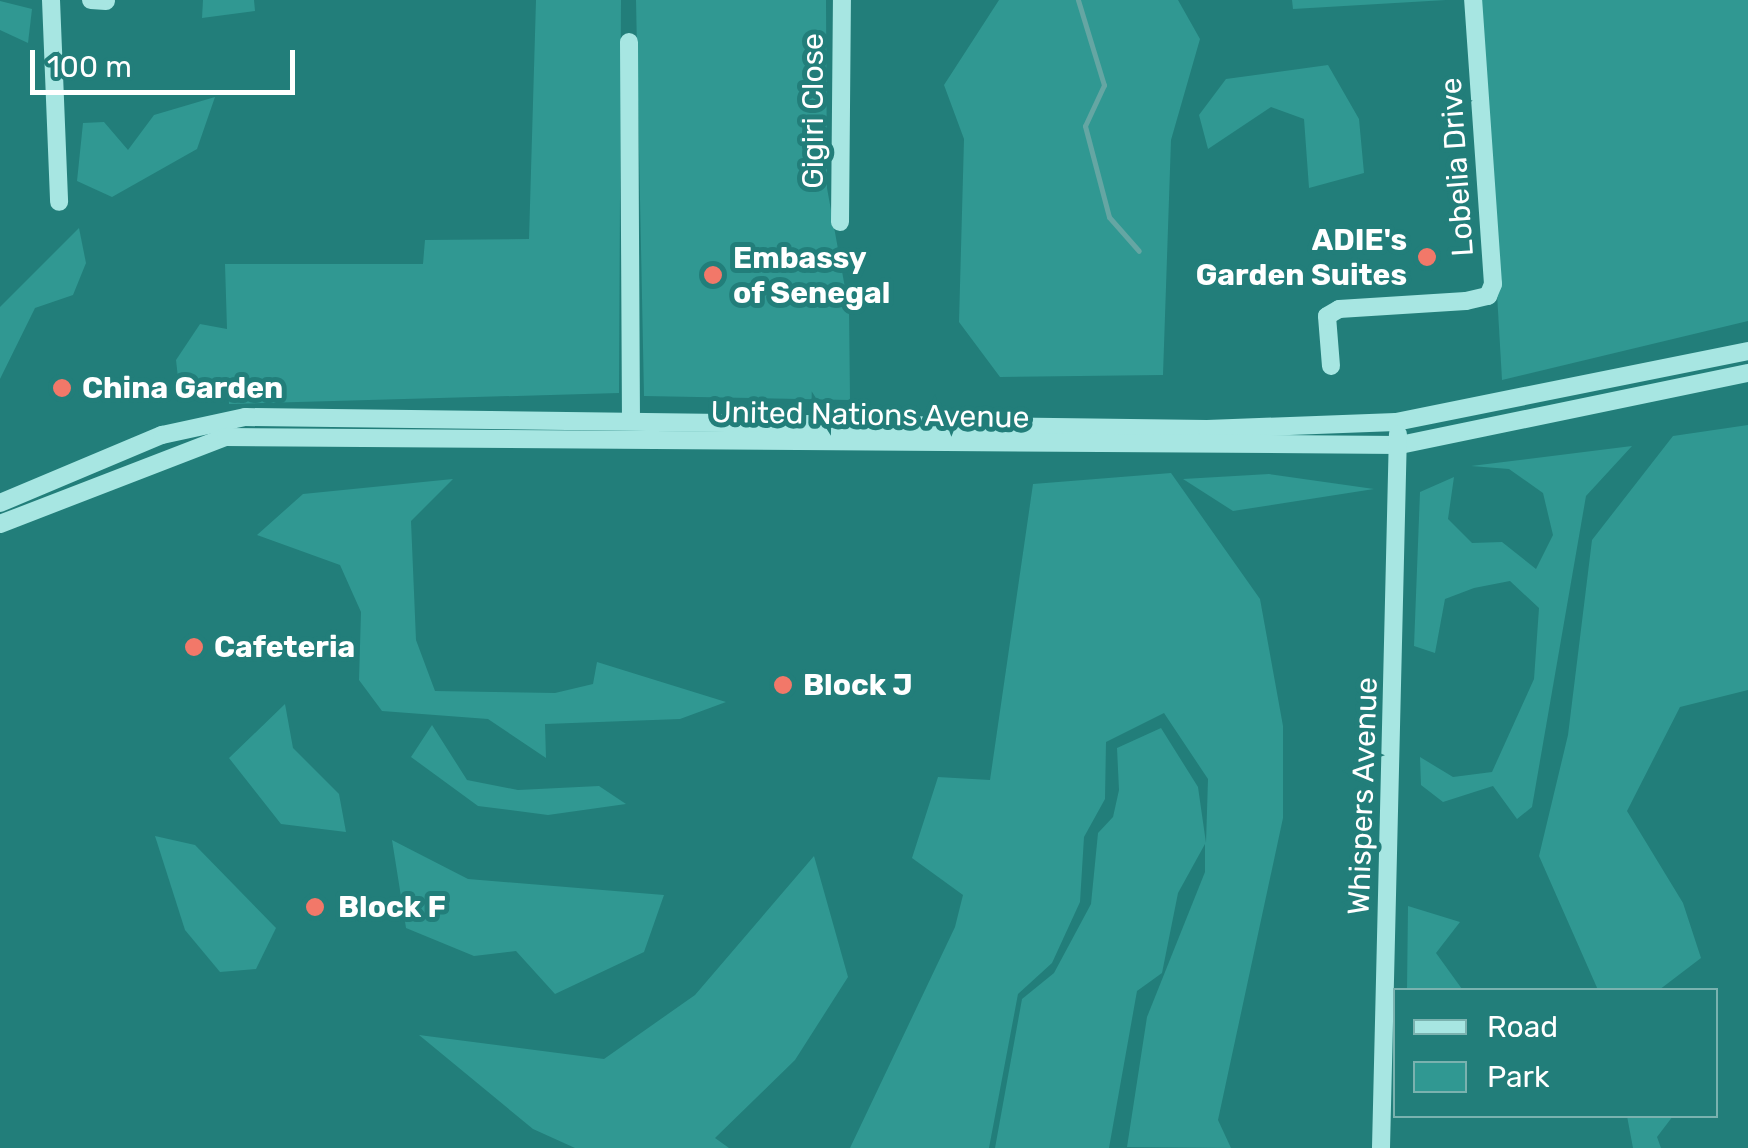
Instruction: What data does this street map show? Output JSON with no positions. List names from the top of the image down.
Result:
{
  "streets": {
    "street": [
      "Gigiri Close",
      "Lobelia Drive",
      "United Nations Avenue",
      "Whispers Avenue"
    ]
  },
  "crossings": [
    ["United Nations Avenue", "Whispers Avenue"]
  ],
  "places": [
    "ADIE's Garden Suites",
    "Embassy of Senegal",
    "China Garden",
    "Cafeteria",
    "Block J",
    "Block F"
  ],
  "legend": ["Road", "Park"],
  "scale_bar": "100 m"
}
